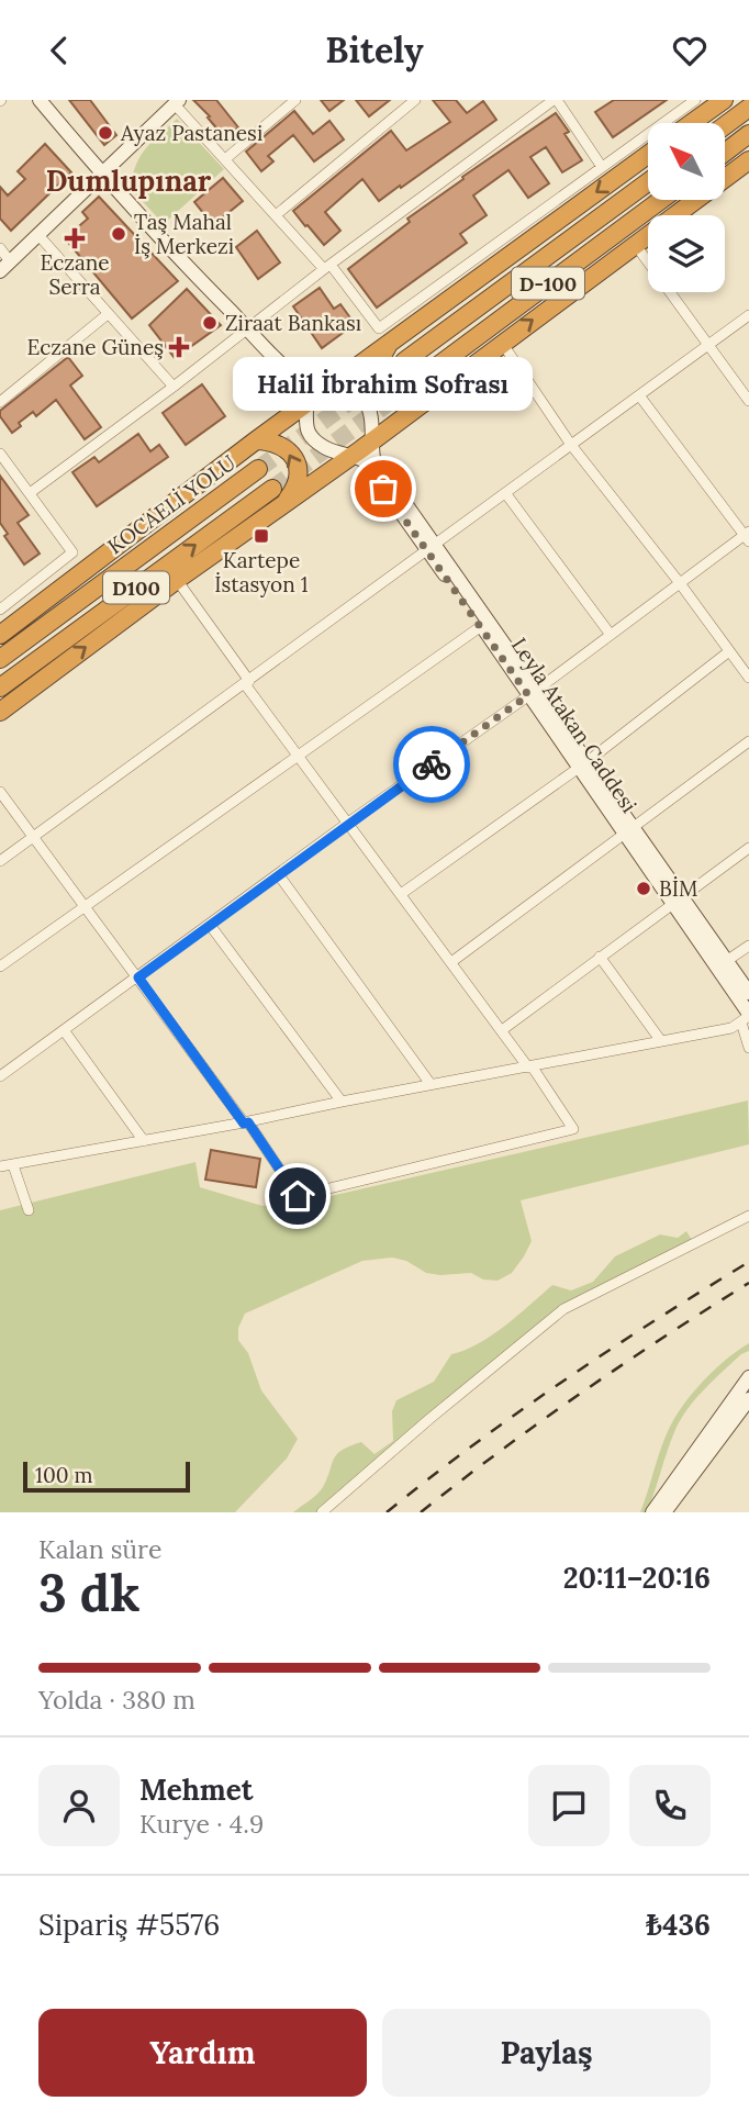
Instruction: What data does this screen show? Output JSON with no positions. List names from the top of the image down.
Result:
{
  "streets": {
    "highway": ["D-100", "KOCAELİ YOLU", "D100"],
    "main road": ["Leyla Atakan Caddesi"]
  },
  "districts": ["Dumlupınar"],
  "places": {
    "other": [
      "Ayaz Pastanesi",
      "Taş Mahal İş Merkezi",
      "Ziraat Bankası",
      "Halil İbrahim Sofrası",
      "BİM"
    ],
    "health": ["Eczane Serra", "Eczane Güneş"],
    "transit": ["Kartepe İstasyon 1"]
  },
  "scale_bar": "100 m",
  "north": "top left",
  "page": {
    "header": "Bitely",
    "bubble": "Halil İbrahim Sofrası",
    "scale": "100 m",
    "heading": ["3 dk", "Kalan süre", "20:11–20:16"],
    "panel": [
      "Mehmet",
      "Kurye · 4.9",
      "Sipariş #5576",
      "₺436"
    ],
    "bar": "Yolda · 380 m",
    "buttons": ["Yardım", "Paylaş"]
  }
}
